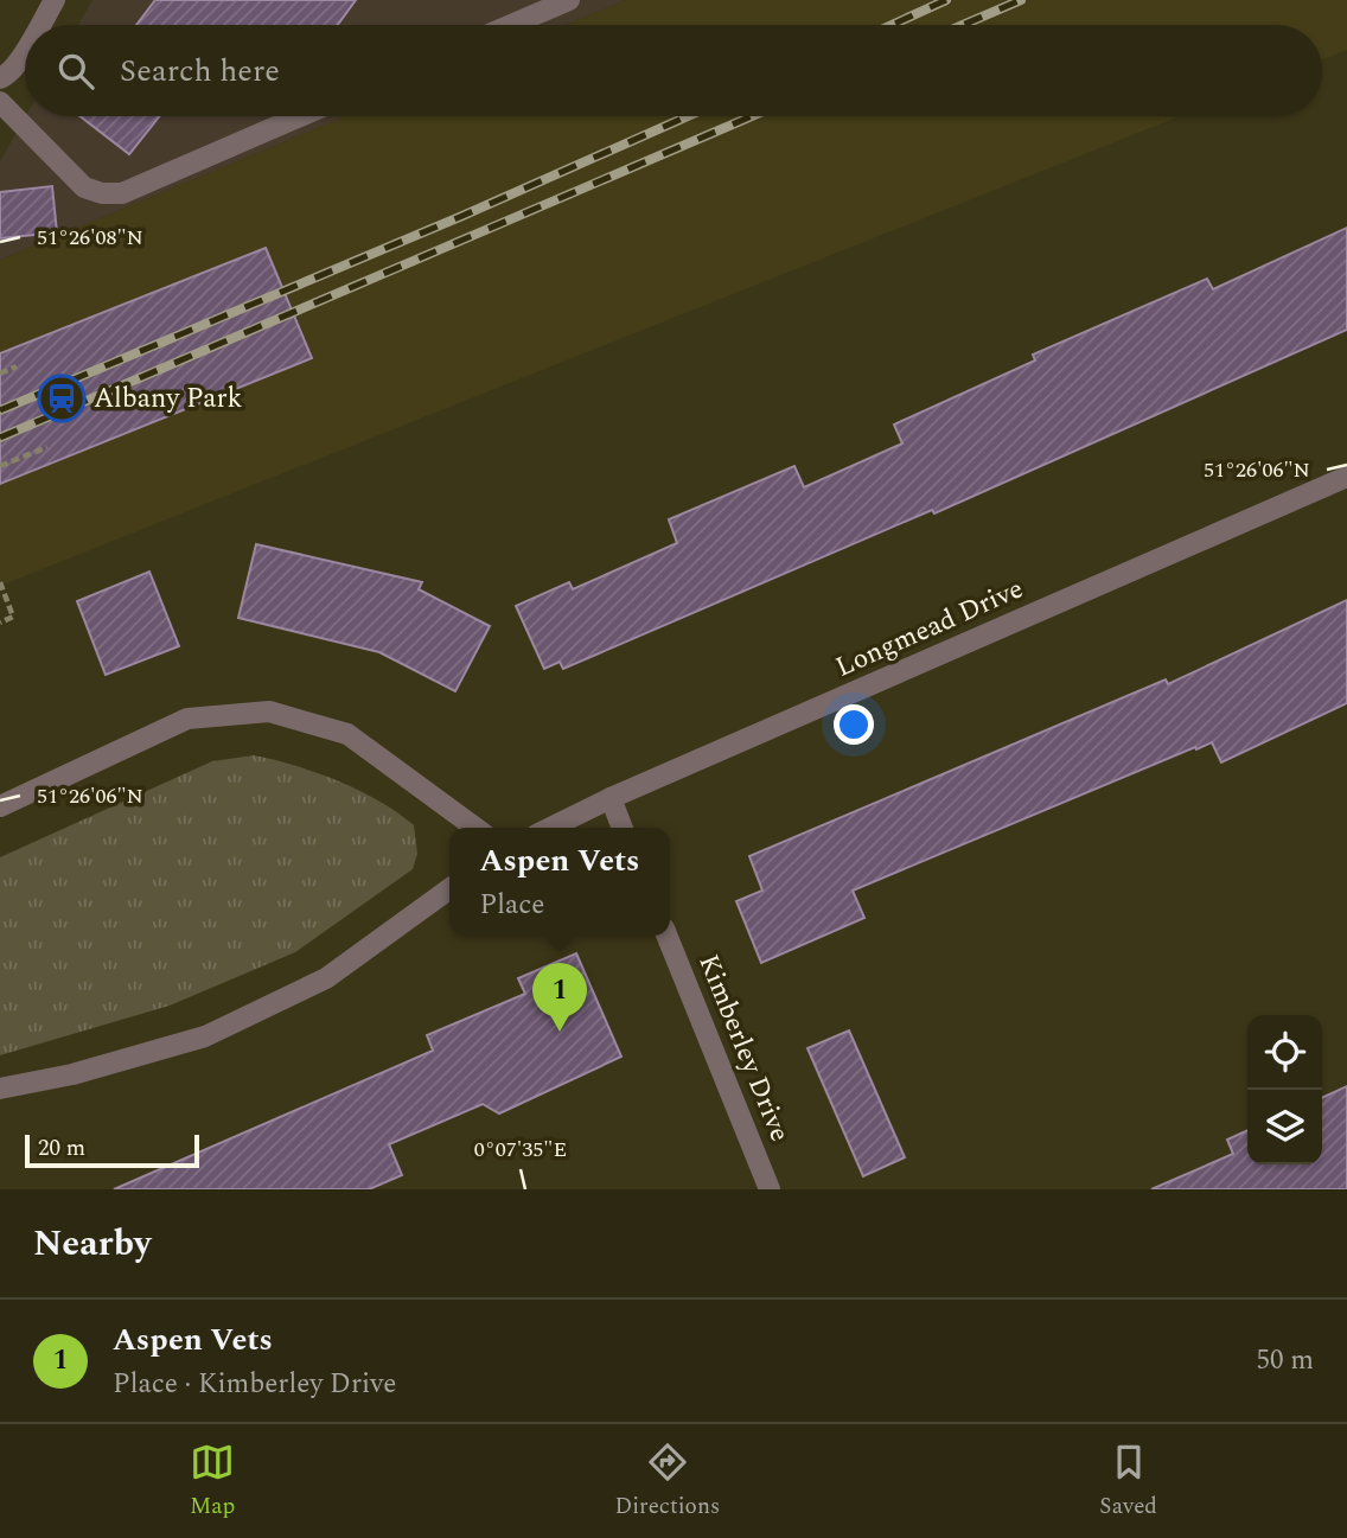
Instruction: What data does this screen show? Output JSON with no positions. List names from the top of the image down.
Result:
{
  "streets": {
    "street": ["Longmead Drive", "Kimberley Drive"]
  },
  "places": {
    "station": ["Albany Park"]
  },
  "scale_bar": "20 m",
  "page": {
    "search": "Search here",
    "popup": ["Aspen Vets", "Place"],
    "pins": "1",
    "scale": "20 m",
    "heading": "Nearby",
    "list": [
      {
        "mark": "1",
        "name": "Aspen Vets",
        "note": "Place · Kimberley Drive",
        "value": "50 m"
      }
    ],
    "nav": ["Map", "Directions", "Saved"]
  },
  "coordinates": ["51°26'08\"N", "51°26'06\"N", "0°07'35\"E"]
}
